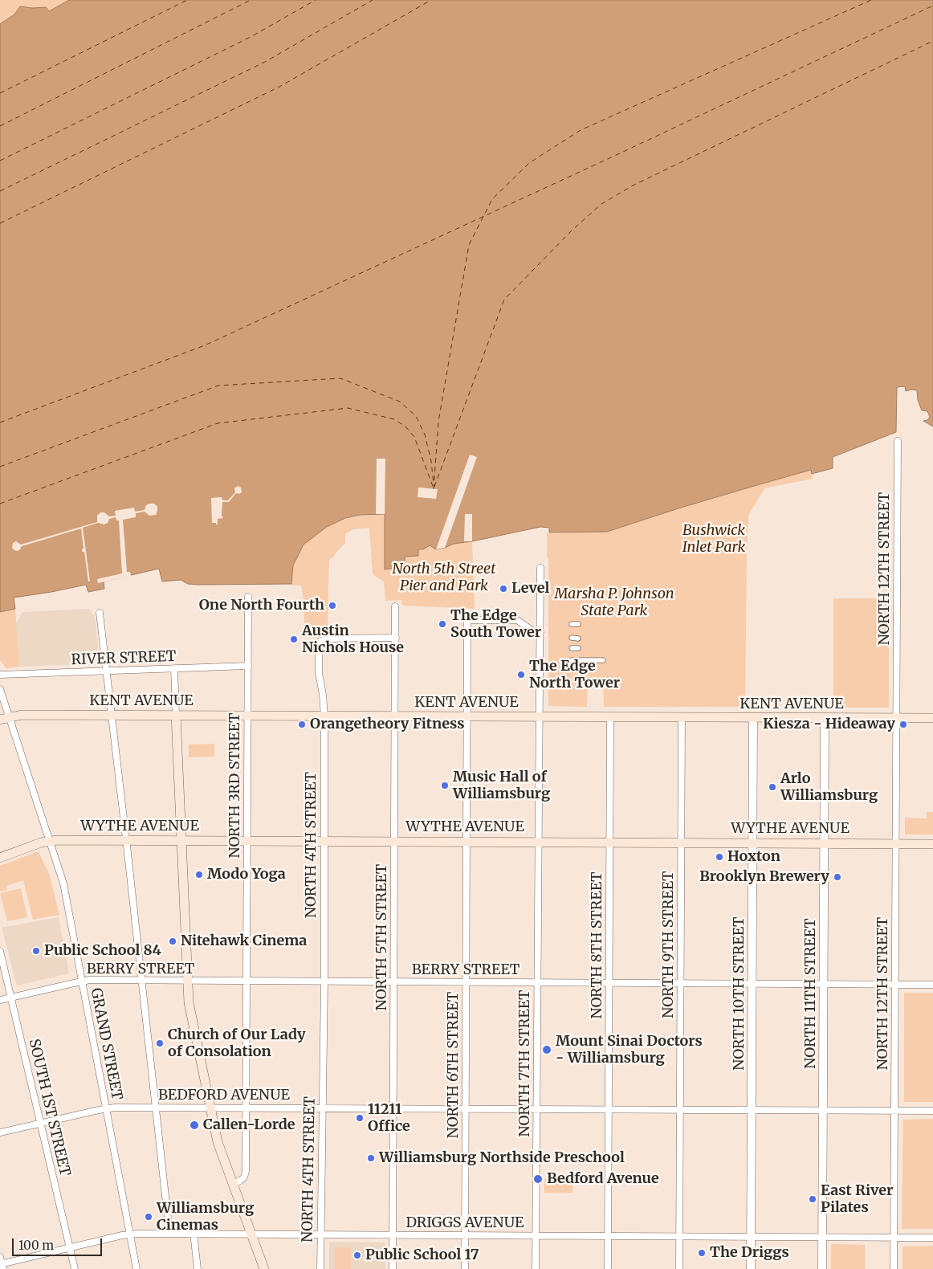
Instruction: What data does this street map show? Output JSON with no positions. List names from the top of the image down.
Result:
{
  "streets": {
    "main road": ["KENT AVENUE", "WYTHE AVENUE"],
    "street": [
      "NORTH 12TH STREET",
      "RIVER STREET",
      "NORTH 3RD STREET",
      "NORTH 4TH STREET",
      "NORTH 5TH STREET",
      "NORTH 9TH STREET",
      "NORTH 8TH STREET",
      "BERRY STREET",
      "NORTH 10TH STREET",
      "NORTH 11TH STREET",
      "GRAND STREET",
      "NORTH 7TH STREET",
      "NORTH 6TH STREET",
      "BEDFORD AVENUE",
      "SOUTH 1ST STREET",
      "DRIGGS AVENUE"
    ]
  },
  "crossings": [
    ["NORTH 12TH STREET", "KENT AVENUE"],
    ["NORTH 12TH STREET", "WYTHE AVENUE"],
    ["NORTH 12TH STREET", "BERRY STREET"],
    ["NORTH 12TH STREET", "BEDFORD AVENUE"],
    ["NORTH 12TH STREET", "DRIGGS AVENUE"],
    ["RIVER STREET", "NORTH 3RD STREET"],
    ["KENT AVENUE", "NORTH 3RD STREET"],
    ["KENT AVENUE", "NORTH 4TH STREET"],
    ["KENT AVENUE", "NORTH 5TH STREET"],
    ["KENT AVENUE", "NORTH 9TH STREET"],
    ["KENT AVENUE", "NORTH 8TH STREET"],
    ["KENT AVENUE", "NORTH 10TH STREET"],
    ["KENT AVENUE", "NORTH 11TH STREET"],
    ["KENT AVENUE", "GRAND STREET"],
    ["KENT AVENUE", "NORTH 7TH STREET"],
    ["KENT AVENUE", "NORTH 6TH STREET"],
    ["NORTH 3RD STREET", "WYTHE AVENUE"],
    ["NORTH 3RD STREET", "BERRY STREET"],
    ["NORTH 3RD STREET", "BEDFORD AVENUE"],
    ["WYTHE AVENUE", "NORTH 4TH STREET"],
    ["WYTHE AVENUE", "NORTH 5TH STREET"],
    ["WYTHE AVENUE", "NORTH 9TH STREET"],
    ["WYTHE AVENUE", "NORTH 8TH STREET"],
    ["WYTHE AVENUE", "NORTH 10TH STREET"],
    ["WYTHE AVENUE", "NORTH 11TH STREET"],
    ["WYTHE AVENUE", "GRAND STREET"],
    ["WYTHE AVENUE", "NORTH 7TH STREET"],
    ["WYTHE AVENUE", "NORTH 6TH STREET"],
    ["NORTH 4TH STREET", "NORTH 5TH STREET"],
    ["NORTH 4TH STREET", "BERRY STREET"],
    ["NORTH 4TH STREET", "BEDFORD AVENUE"],
    ["NORTH 4TH STREET", "DRIGGS AVENUE"],
    ["NORTH 5TH STREET", "BERRY STREET"],
    ["NORTH 5TH STREET", "BEDFORD AVENUE"],
    ["NORTH 5TH STREET", "DRIGGS AVENUE"],
    ["NORTH 9TH STREET", "BERRY STREET"],
    ["NORTH 9TH STREET", "BEDFORD AVENUE"],
    ["NORTH 9TH STREET", "DRIGGS AVENUE"],
    ["NORTH 8TH STREET", "BERRY STREET"],
    ["NORTH 8TH STREET", "BEDFORD AVENUE"],
    ["NORTH 8TH STREET", "DRIGGS AVENUE"],
    ["BERRY STREET", "NORTH 10TH STREET"],
    ["BERRY STREET", "NORTH 11TH STREET"],
    ["BERRY STREET", "GRAND STREET"],
    ["BERRY STREET", "NORTH 7TH STREET"],
    ["BERRY STREET", "NORTH 6TH STREET"],
    ["BERRY STREET", "SOUTH 1ST STREET"],
    ["NORTH 10TH STREET", "BEDFORD AVENUE"],
    ["NORTH 10TH STREET", "DRIGGS AVENUE"],
    ["NORTH 11TH STREET", "BEDFORD AVENUE"],
    ["NORTH 11TH STREET", "DRIGGS AVENUE"],
    ["GRAND STREET", "BEDFORD AVENUE"],
    ["GRAND STREET", "DRIGGS AVENUE"],
    ["NORTH 7TH STREET", "NORTH 6TH STREET"],
    ["NORTH 7TH STREET", "BEDFORD AVENUE"],
    ["NORTH 7TH STREET", "DRIGGS AVENUE"],
    ["NORTH 6TH STREET", "BEDFORD AVENUE"],
    ["NORTH 6TH STREET", "DRIGGS AVENUE"],
    ["BEDFORD AVENUE", "SOUTH 1ST STREET"],
    ["SOUTH 1ST STREET", "DRIGGS AVENUE"]
  ],
  "parks": ["Bushwick Inlet Park", "North 5th Street Pier and Park", "Marsha P. Johnson State Park"],
  "places": [
    "Level",
    "One North Fourth",
    "The Edge South Tower",
    "Austin Nichols House",
    "The Edge North Tower",
    "Orangetheory Fitness",
    "Kiesza - Hideaway",
    "Music Hall of Williamsburg",
    "Arlo Williamsburg",
    "Hoxton",
    "Modo Yoga",
    "Brooklyn Brewery",
    "Nitehawk Cinema",
    "Public School 84",
    "Church of Our Lady of Consolation",
    "Mount Sinai Doctors - Williamsburg",
    "11211 Office",
    "Callen-Lorde",
    "Williamsburg Northside Preschool",
    "Bedford Avenue",
    "East River Pilates",
    "Williamsburg Cinemas",
    "The Driggs",
    "Public School 17"
  ],
  "scale_bar": "100 m"
}
